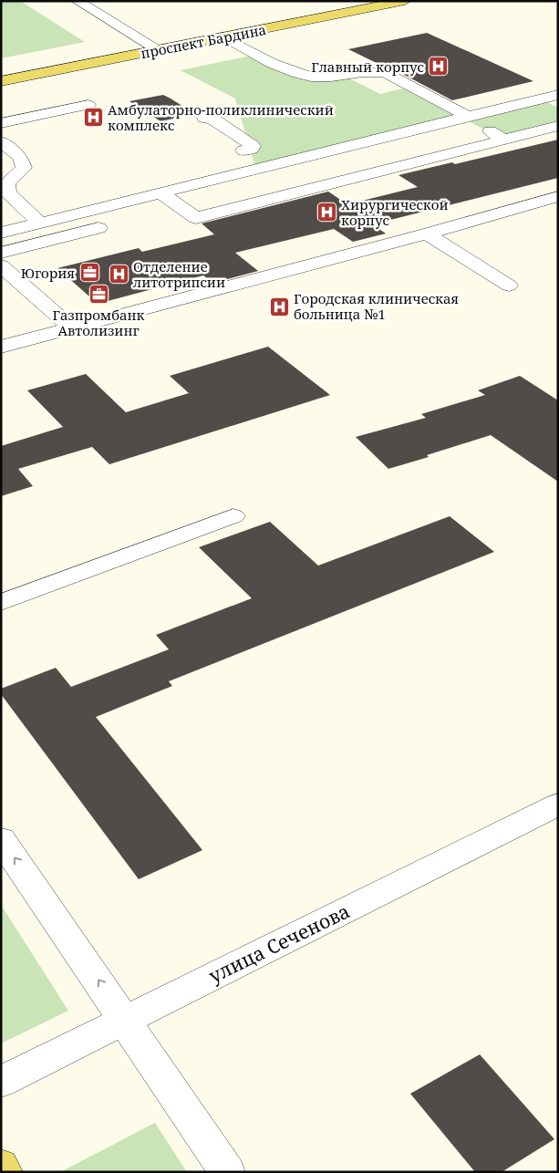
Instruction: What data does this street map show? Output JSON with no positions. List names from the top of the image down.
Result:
{
  "streets": {
    "main road": ["проспект Бардина"],
    "street": ["улица Сеченова"]
  },
  "places": {
    "hospital": [
      "Главный корпус",
      "Амбулаторно-поликлинический комплекс",
      "Хирургической корпус",
      "Отделение литотрипсии",
      "Городская клиническая больница №1"
    ],
    "office": ["Югория", "Газпромбанк Автолизинг"]
  }
}
